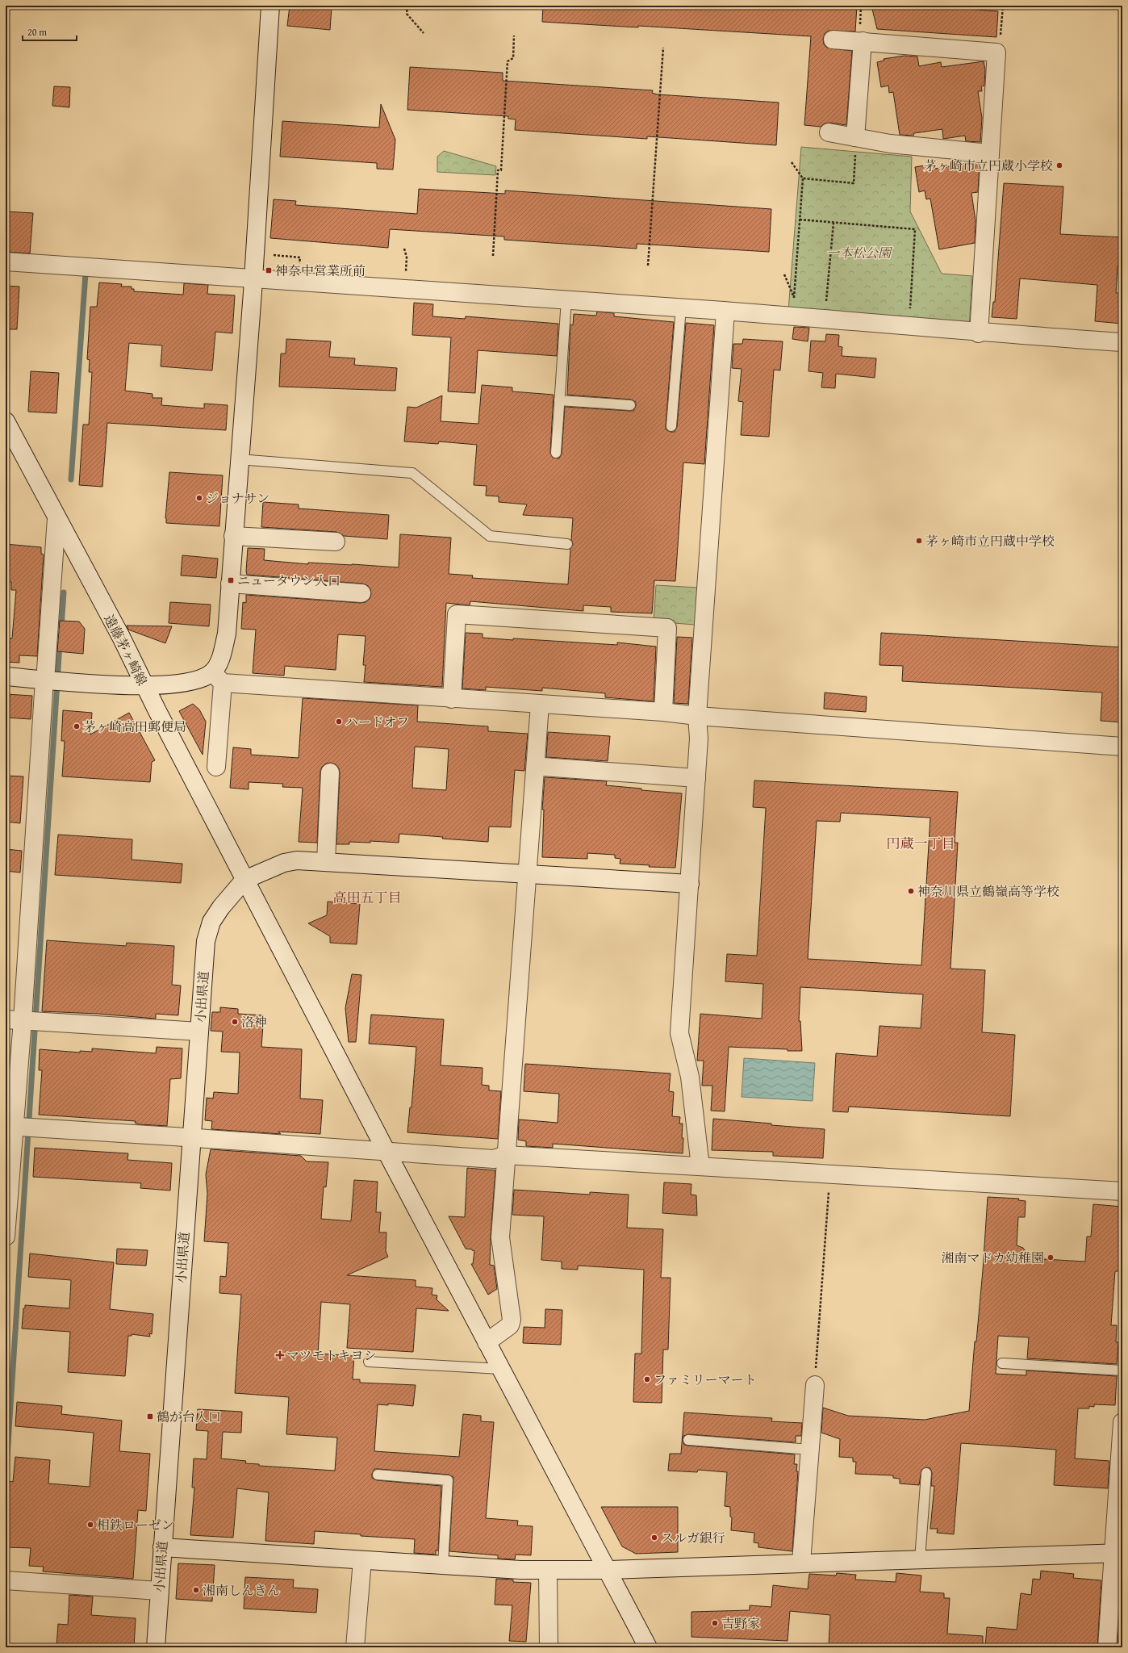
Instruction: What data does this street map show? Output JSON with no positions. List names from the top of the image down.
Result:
{
  "streets": {
    "street": ["遠藤茅ヶ崎線", "小出県道"]
  },
  "crossings": [
    ["遠藤茅ヶ崎線", "小出県道"]
  ],
  "districts": ["円蔵一丁目", "高田五丁目"],
  "parks": ["一本松公園"],
  "places": {
    "other": [
      "茅ヶ崎市立円蔵小学校",
      "ジョナサン",
      "茅ヶ崎市立円蔵中学校",
      "ハードオフ",
      "茅ヶ崎高田郵便局",
      "神奈川県立鶴嶺高等学校",
      "洛神",
      "湘南マドカ幼稚園",
      "ファミリーマート",
      "相鉄ローゼン",
      "スルガ銀行",
      "湘南しんきん",
      "吉野家"
    ],
    "transit": ["神奈中営業所前", "ニュータウン入口", "鶴が台入口"],
    "health": ["マツモトキヨシ"]
  },
  "scale_bar": "20 m"
}
